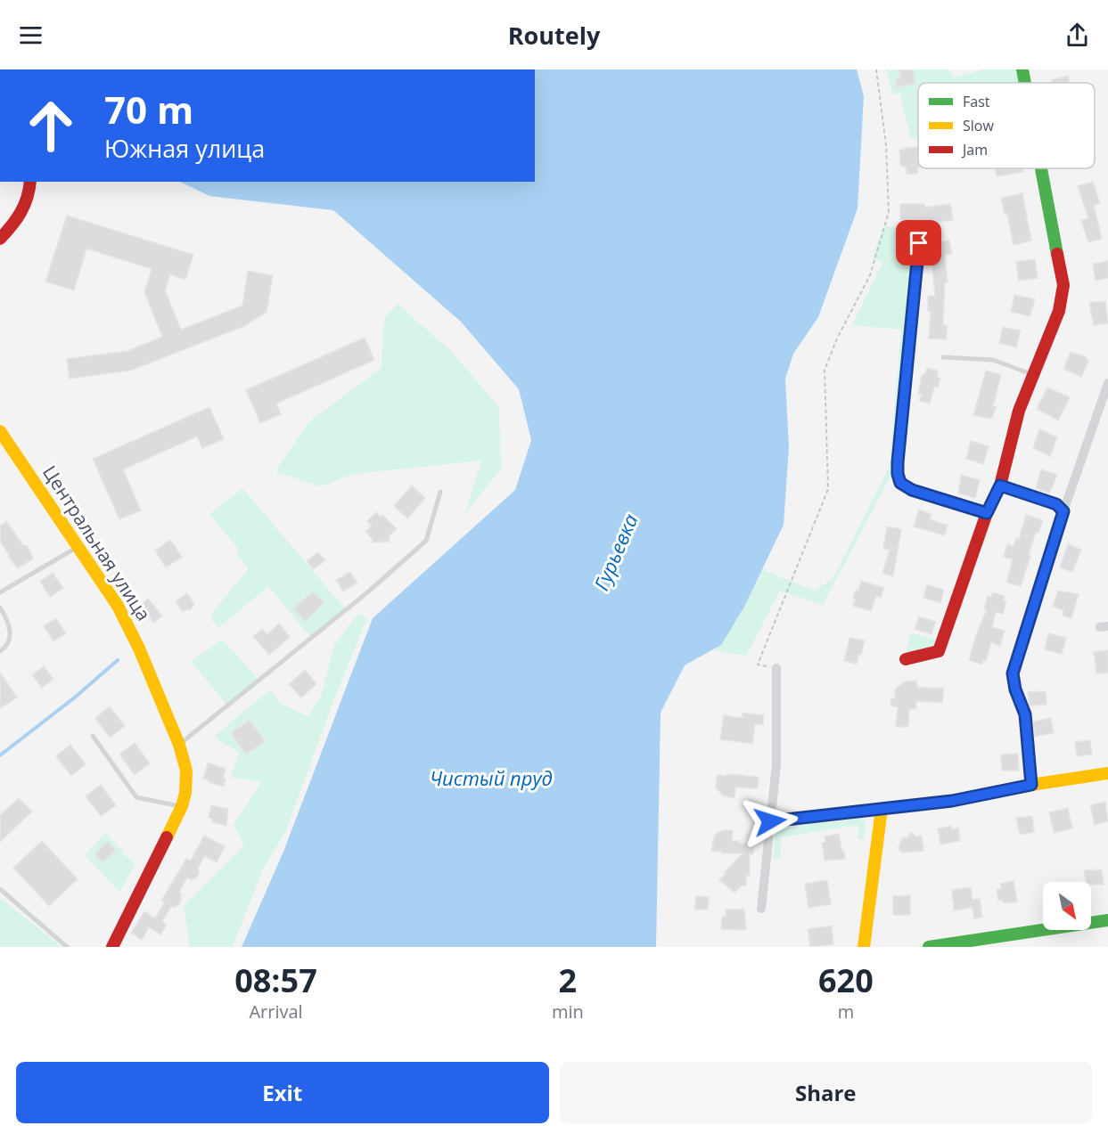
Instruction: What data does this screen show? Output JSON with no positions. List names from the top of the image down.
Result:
{
  "streets": {
    "street": ["Центральная улица"]
  },
  "water": ["Гурьевка", "Чистый пруд"],
  "legend": ["Fast", "Slow", "Jam"],
  "north": "bottom right",
  "page": {
    "header": "Routely",
    "turn": ["70 m", "Южная улица"],
    "eta": [
      "08:57",
      "Arrival",
      "2",
      "min",
      "620",
      "m"
    ],
    "buttons": ["Exit", "Share"]
  }
}
